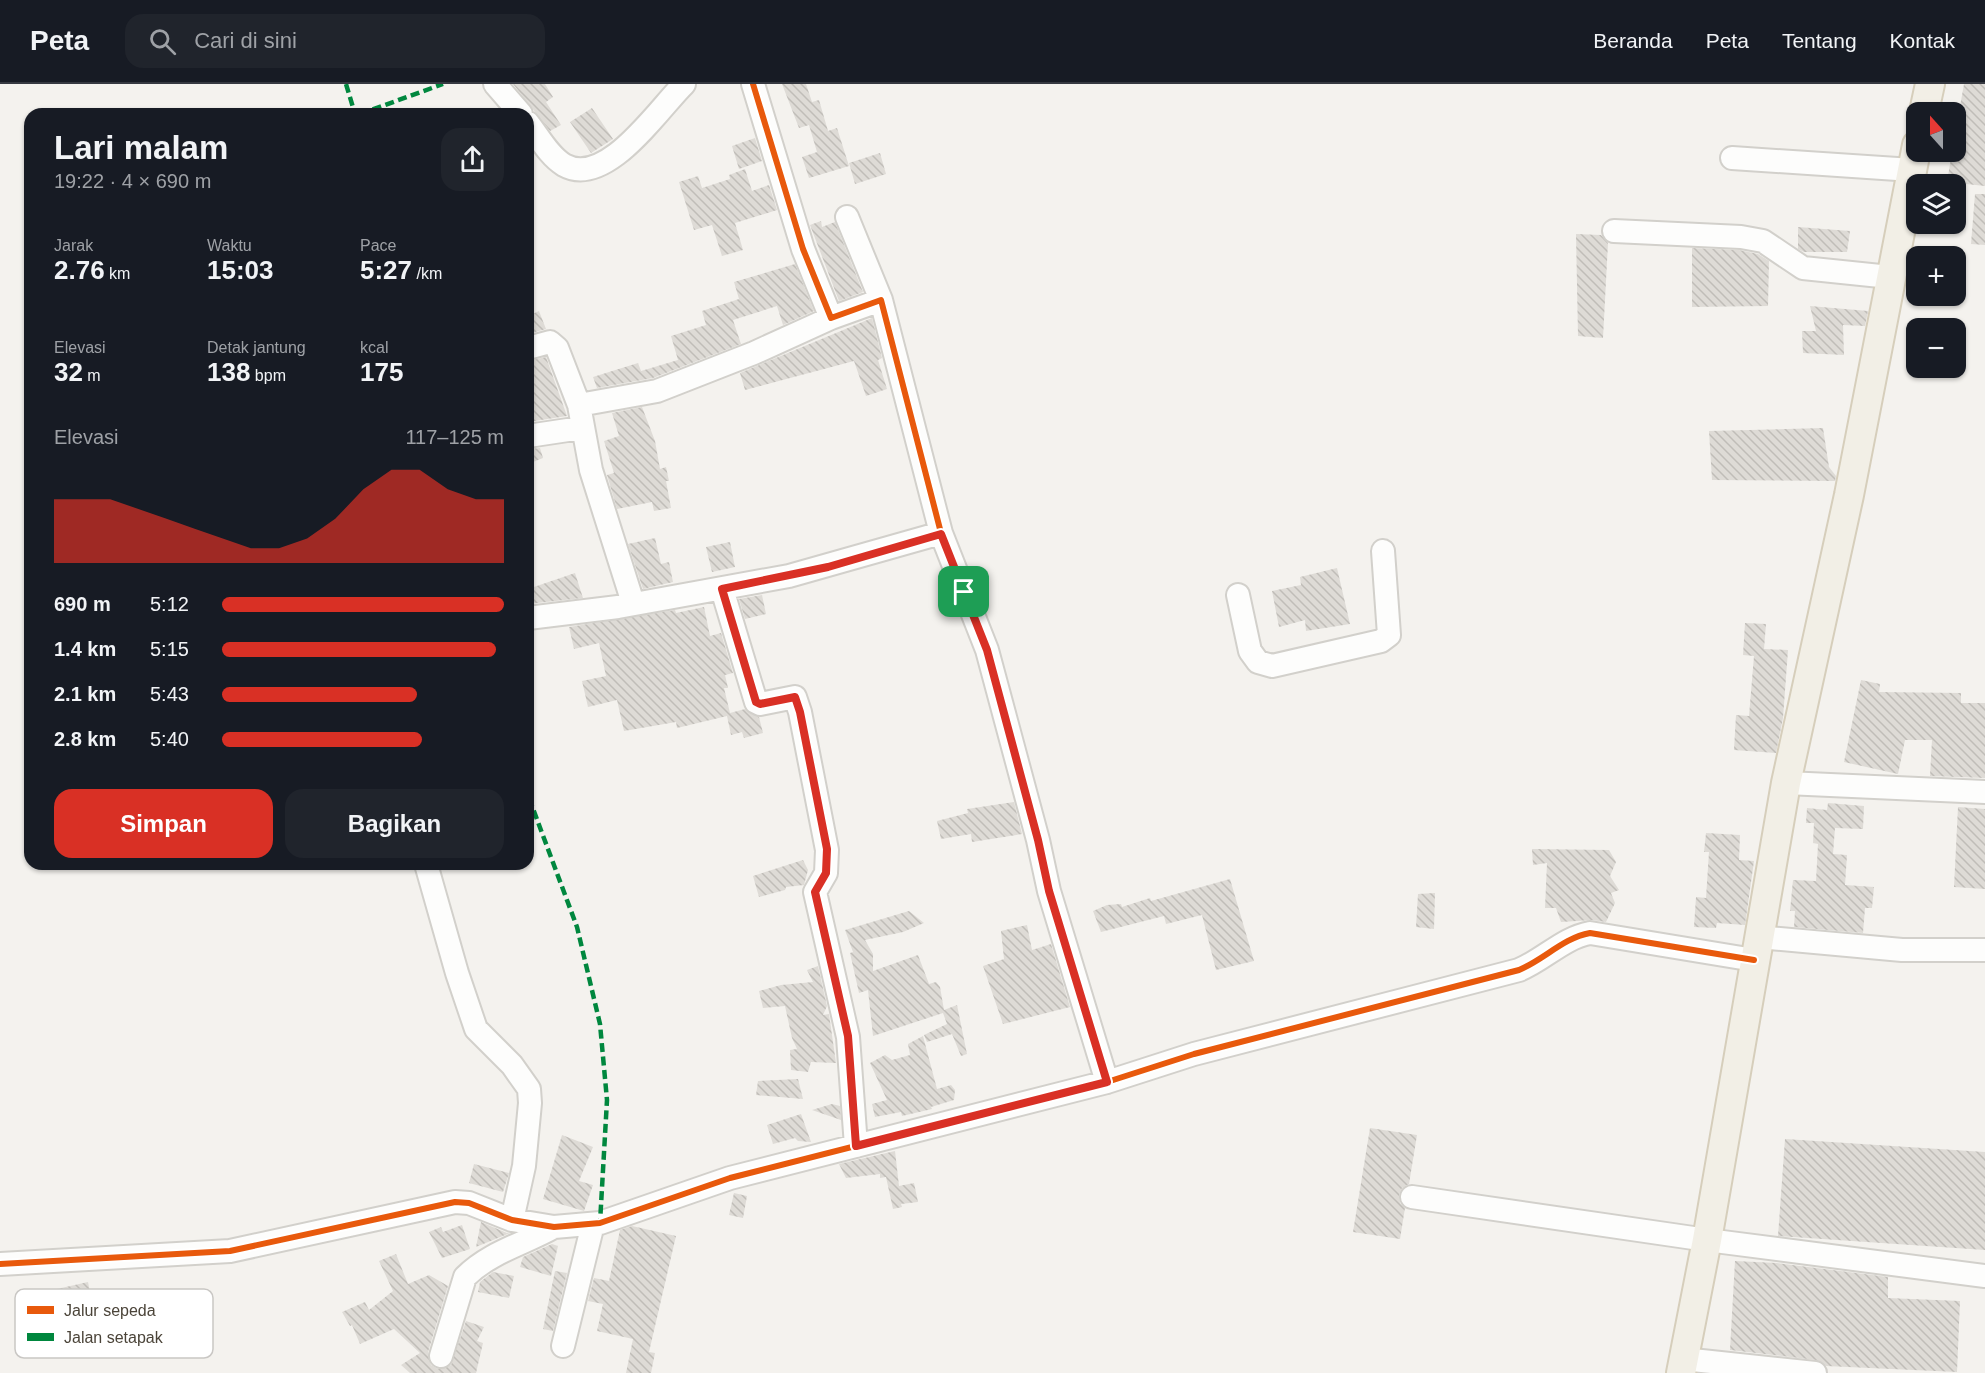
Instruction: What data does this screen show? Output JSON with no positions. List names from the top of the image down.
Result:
{
  "legend": ["Jalur sepeda", "Jalan setapak"],
  "north": "top",
  "page": {
    "header": "Peta",
    "search": "Cari di sini",
    "nav": [
      "Beranda",
      "Peta",
      "Tentang",
      "Kontak"
    ],
    "map_buttons": ["+", "−"],
    "heading": ["Lari malam", "19:22 · 4 × 690 m"],
    "stats": [
      ["Jarak", "2.76 km"],
      ["Waktu", "15:03"],
      ["Pace", "5:27 /km"],
      ["Elevasi", "32 m"],
      ["Detak jantung", "138 bpm"],
      ["kcal", "175"]
    ],
    "chart": ["Elevasi", "117–125 m"],
    "list": [
      {
        "name": "690 m",
        "note": "5:12"
      },
      {
        "name": "1.4 km",
        "note": "5:15"
      },
      {
        "name": "2.1 km",
        "note": "5:43"
      },
      {
        "name": "2.8 km",
        "note": "5:40"
      }
    ],
    "buttons": ["Simpan", "Bagikan"]
  }
}
